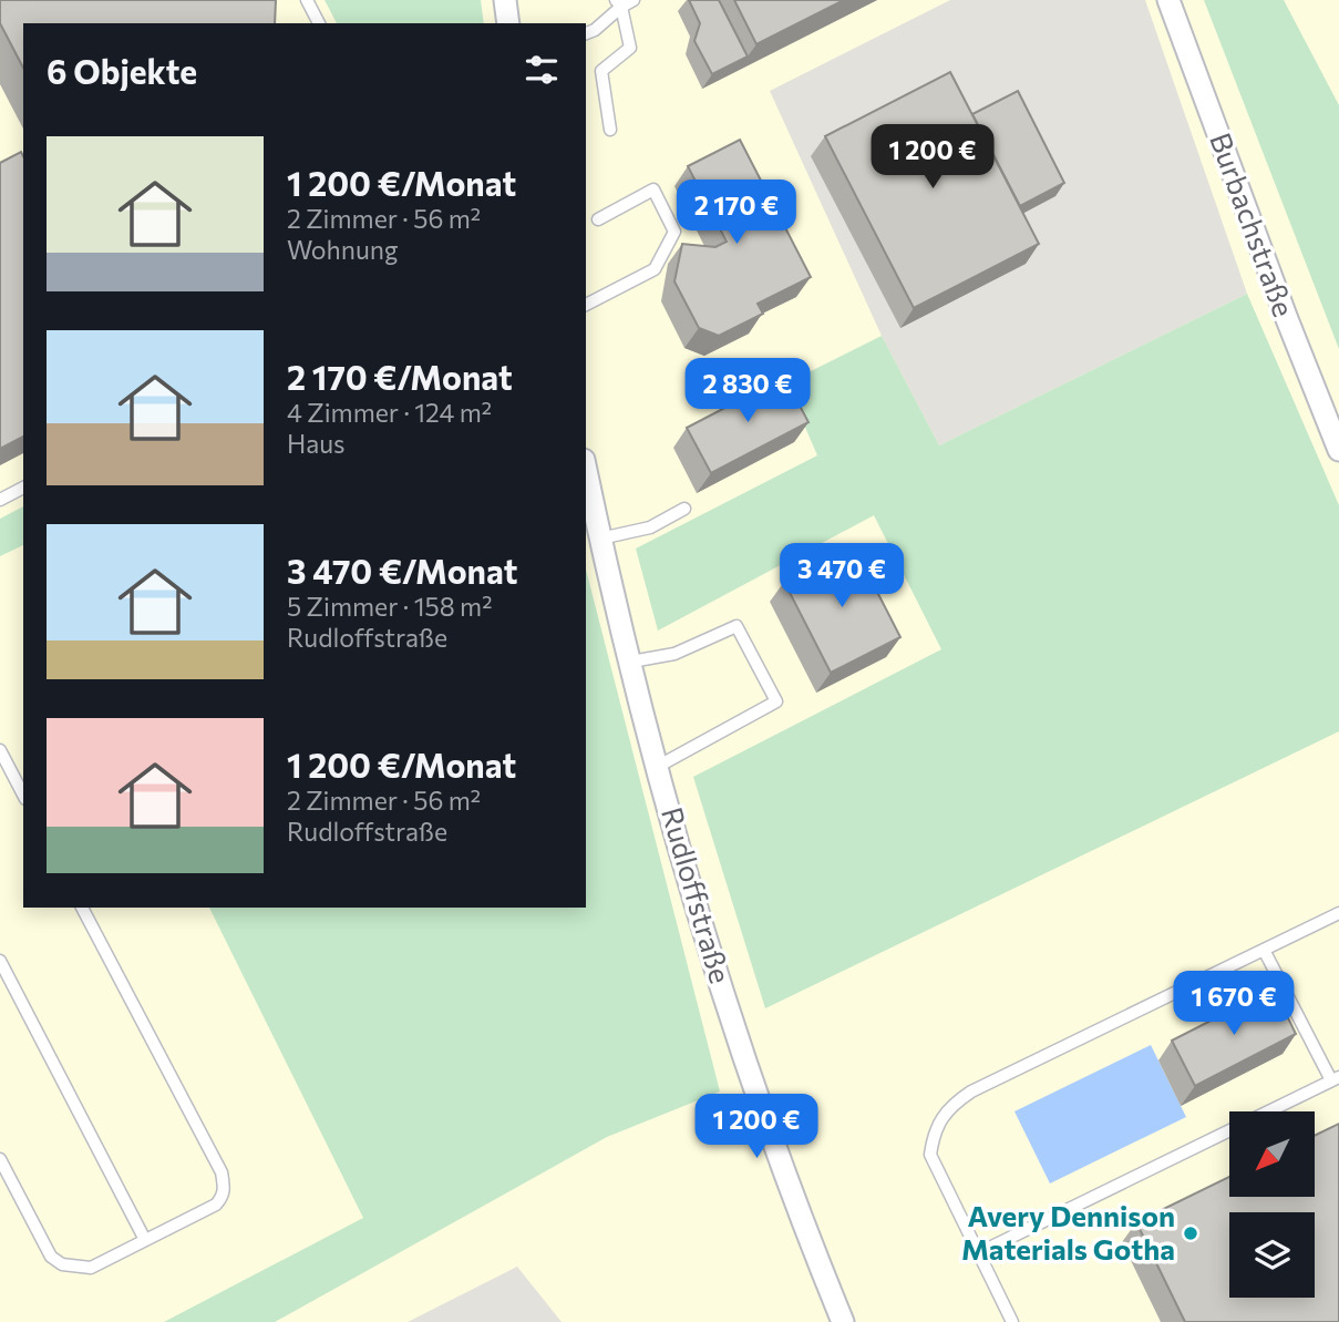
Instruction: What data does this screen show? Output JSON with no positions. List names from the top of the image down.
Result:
{
  "streets": {
    "street": ["Burbachstraße", "Rudloffstraße"]
  },
  "places": ["Avery Dennison Materials Gotha"],
  "north": "bottom left",
  "page": {
    "heading": "6 Objekte",
    "list": [
      {
        "name": "1 200 €/Monat",
        "note": "2 Zimmer · 56 m² · Wohnung"
      },
      {
        "name": "2 170 €/Monat",
        "note": "4 Zimmer · 124 m² · Haus"
      },
      {
        "name": "3 470 €/Monat",
        "note": "5 Zimmer · 158 m² · Rudloffstraße"
      },
      {
        "name": "1 200 €/Monat",
        "note": "2 Zimmer · 56 m² · Rudloffstraße"
      }
    ],
    "price": [
      "1 200 €",
      "2 170 €",
      "2 830 €",
      "3 470 €",
      "1 670 €",
      "1 200 €"
    ]
  }
}
